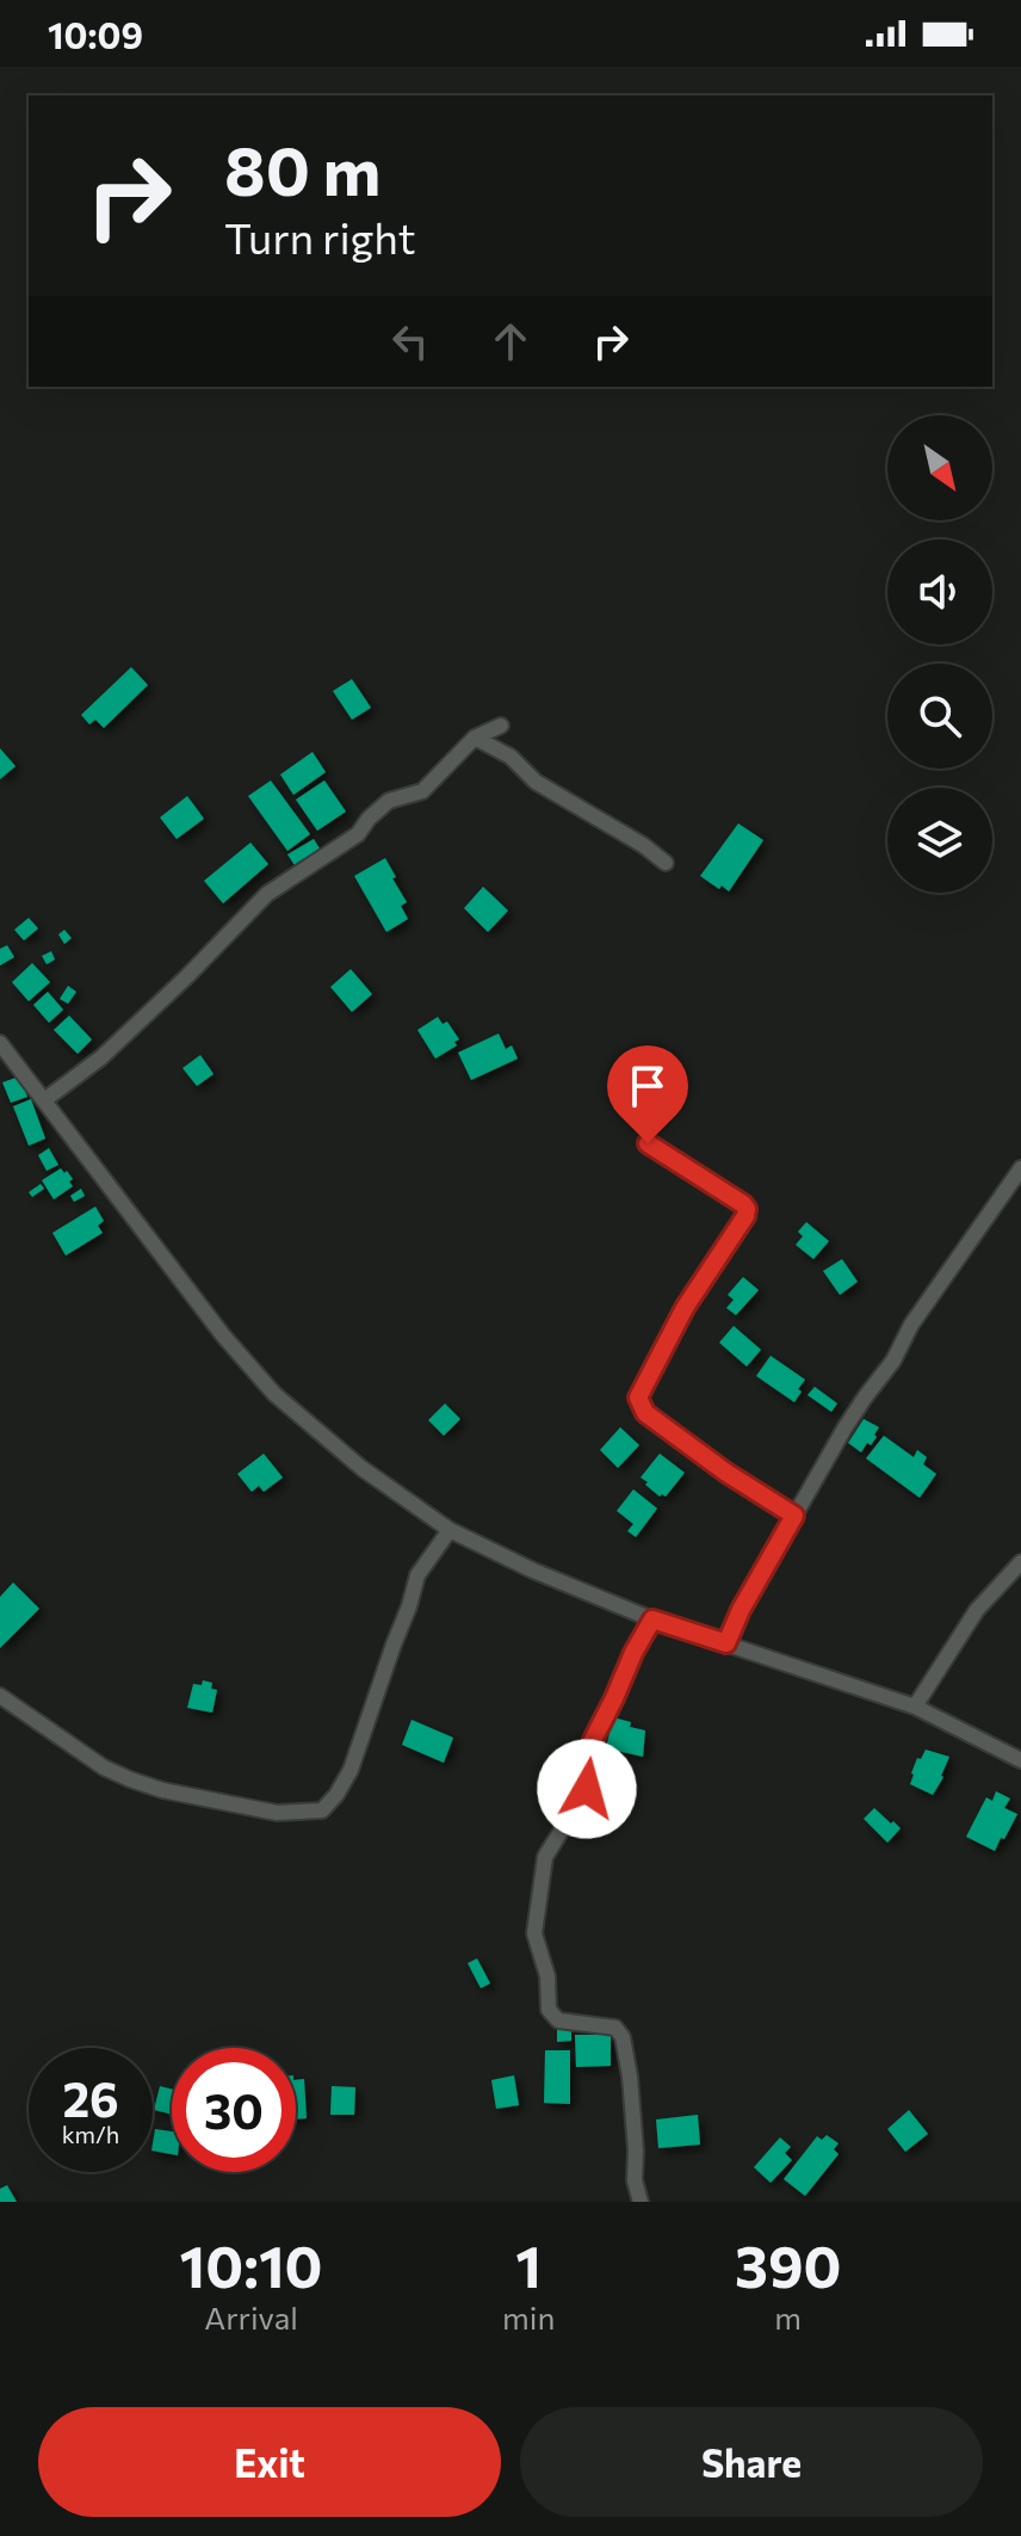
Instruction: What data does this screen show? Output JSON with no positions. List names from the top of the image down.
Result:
{
  "north": "bottom right",
  "page": {
    "status": "10:09",
    "turn": ["80 m", "Turn right"],
    "speed": "26 km/h",
    "limit": "30",
    "eta": [
      "10:10",
      "Arrival",
      "1",
      "min",
      "390",
      "m"
    ],
    "buttons": ["Exit", "Share"]
  }
}
